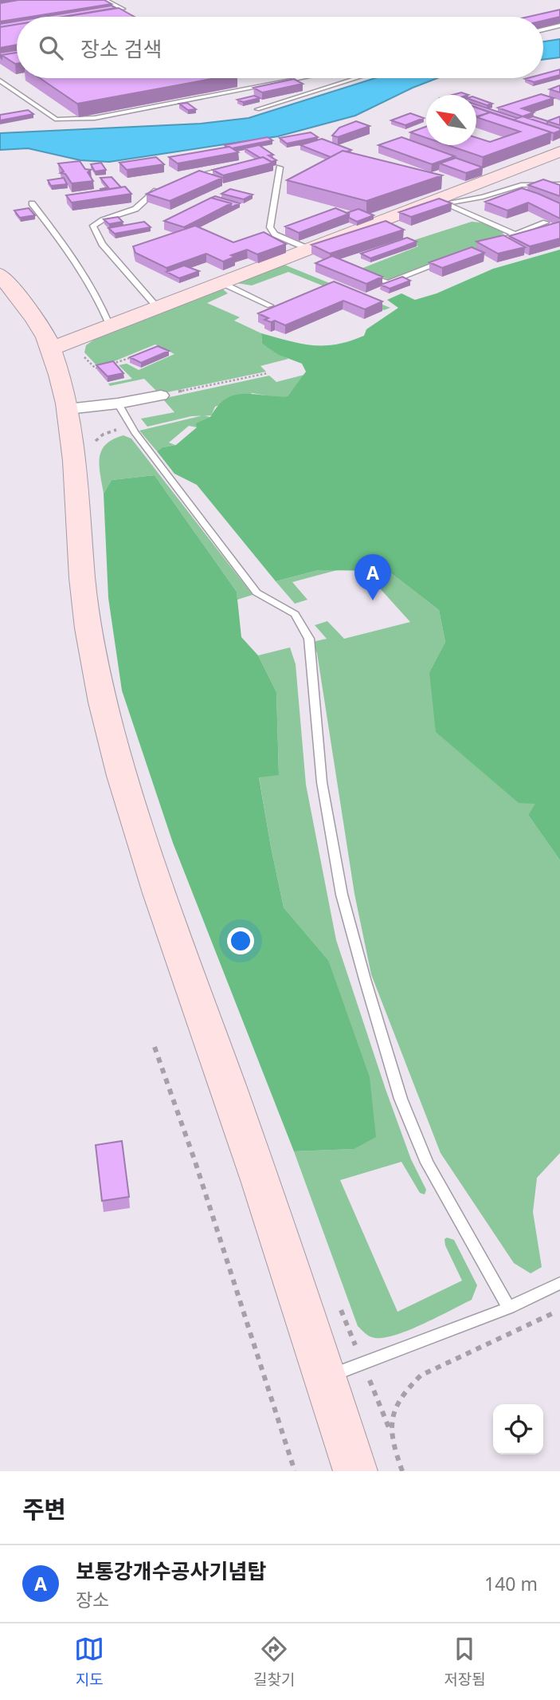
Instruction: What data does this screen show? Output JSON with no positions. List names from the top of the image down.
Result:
{
  "north": "top left",
  "page": {
    "search": "장소 검색",
    "pins": "A",
    "heading": "주변",
    "list": [
      {
        "mark": "A",
        "name": "보통강개수공사기념탑",
        "note": "장소",
        "value": "140 m"
      }
    ],
    "nav": ["지도", "길찾기", "저장됨"]
  }
}
